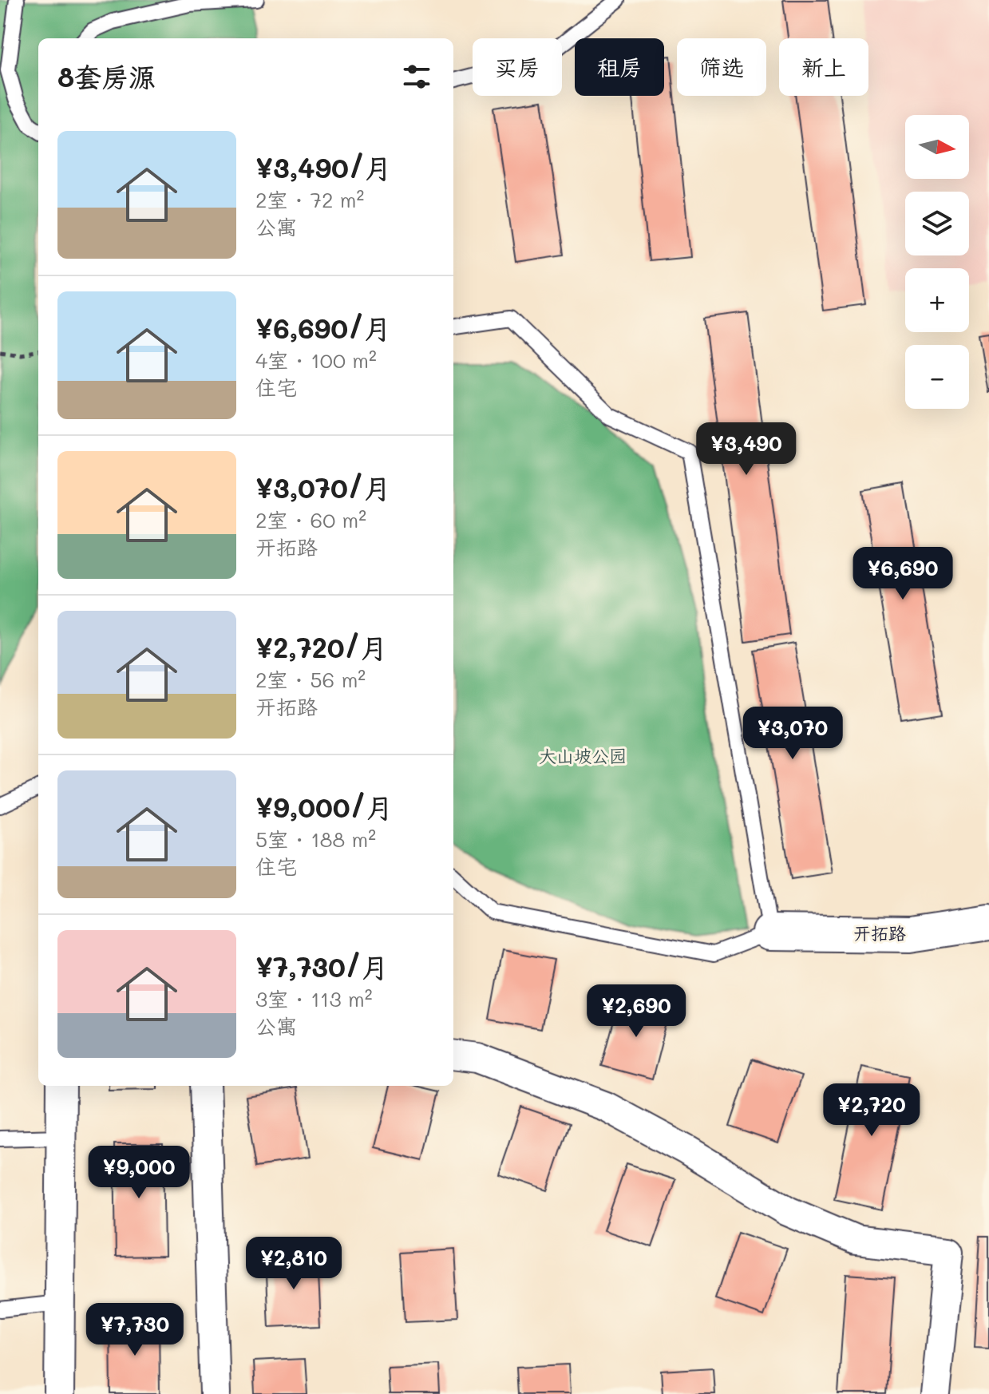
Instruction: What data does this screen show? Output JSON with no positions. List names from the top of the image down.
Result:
{
  "streets": {
    "street": ["开拓路"]
  },
  "parks": ["大山坡公园"],
  "north": "right",
  "page": {
    "chip": [
      "买房",
      "租房",
      "筛选",
      "新上"
    ],
    "heading": "8套房源",
    "map_buttons": ["+", "−"],
    "list": [
      {
        "name": "¥3,490/月",
        "note": "2室 · 72 m² · 公寓"
      },
      {
        "name": "¥6,690/月",
        "note": "4室 · 100 m² · 住宅"
      },
      {
        "name": "¥3,070/月",
        "note": "2室 · 60 m² · 开拓路"
      },
      {
        "name": "¥2,720/月",
        "note": "2室 · 56 m² · 开拓路"
      },
      {
        "name": "¥9,000/月",
        "note": "5室 · 188 m² · 住宅"
      },
      {
        "name": "¥7,730/月",
        "note": "3室 · 113 m² · 公寓"
      }
    ],
    "price": [
      "¥3,490",
      "¥6,690",
      "¥3,070",
      "¥2,690",
      "¥2,720",
      "¥9,000",
      "¥2,810",
      "¥7,730"
    ]
  }
}
